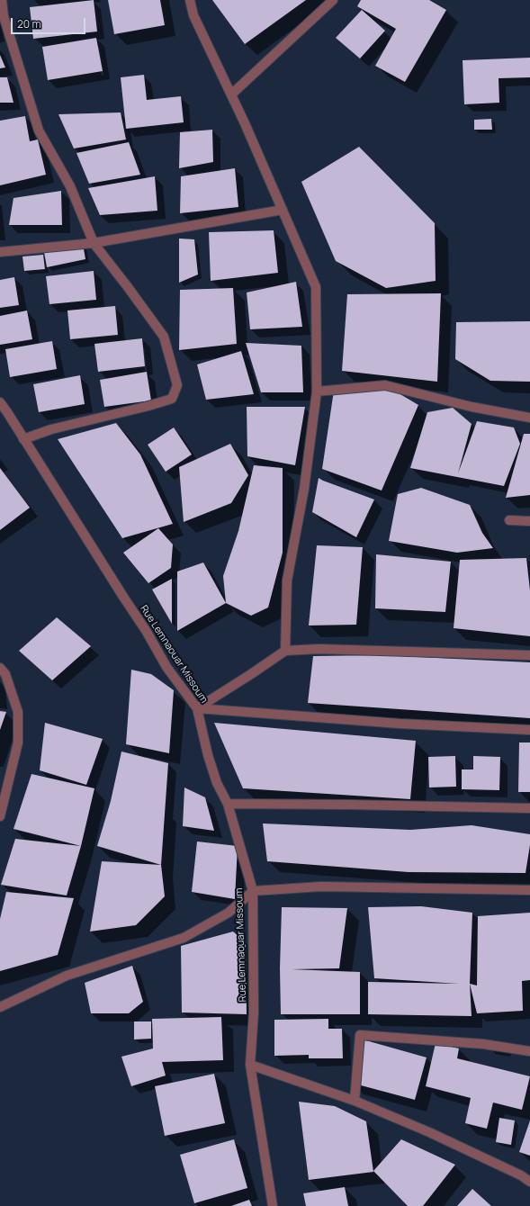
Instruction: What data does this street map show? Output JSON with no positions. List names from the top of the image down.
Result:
{
  "streets": {
    "street": ["Rue Lemnaouar Missoum"]
  },
  "scale_bar": "20 m"
}
